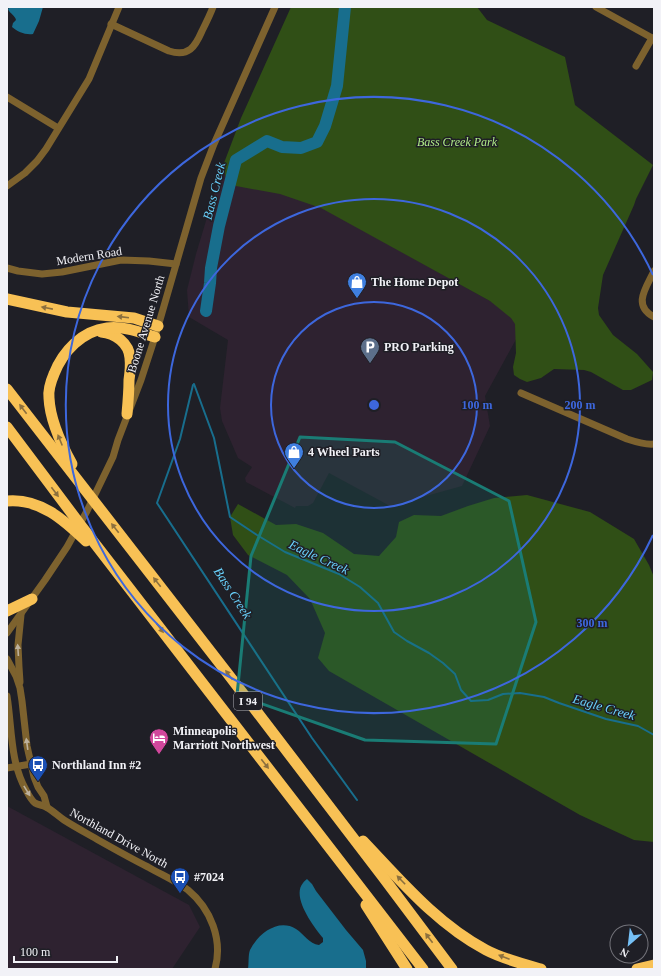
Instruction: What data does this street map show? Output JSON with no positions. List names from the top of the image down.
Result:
{
  "streets": {
    "highway": ["I 94"],
    "street": ["Modern Road", "Boone Avenue North", "Northland Drive North"]
  },
  "crossings": [
    ["Modern Road", "Boone Avenue North"]
  ],
  "water": ["Bass Creek", "Eagle Creek"],
  "parks": ["Bass Creek Park"],
  "places": {
    "shop": ["The Home Depot", "4 Wheel Parts"],
    "parking": ["PRO Parking"],
    "hotel": ["Minneapolis Marriott Northwest"],
    "bus stop": ["Northland Inn #2", "#7024"]
  },
  "scale_bar": "100 m",
  "north": "bottom left",
  "rings": ["100 m", "200 m", "300 m"]
}
